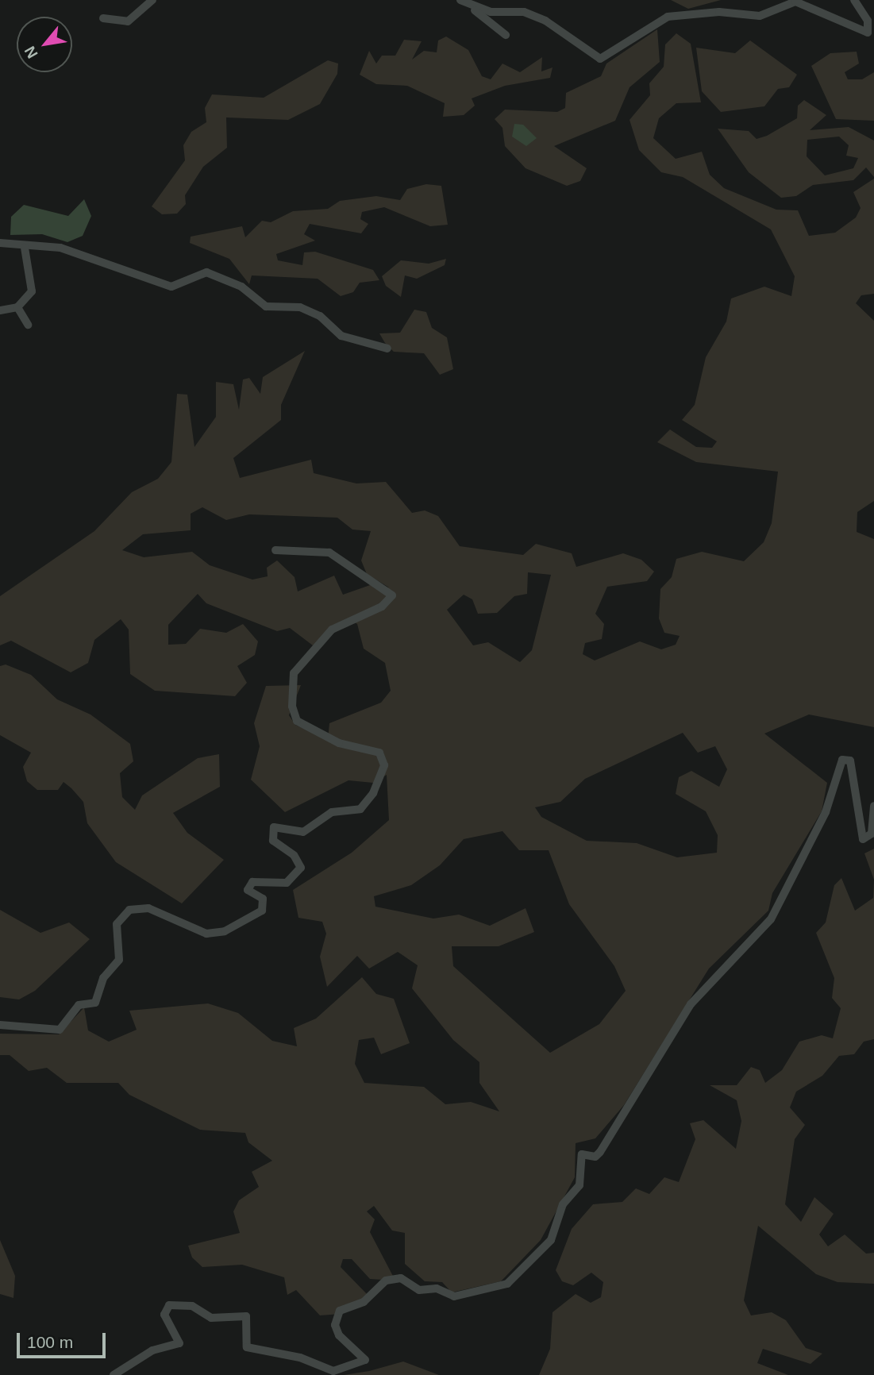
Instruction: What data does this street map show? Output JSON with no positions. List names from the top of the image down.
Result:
{
  "scale_bar": "100 m",
  "north": "bottom left"
}
